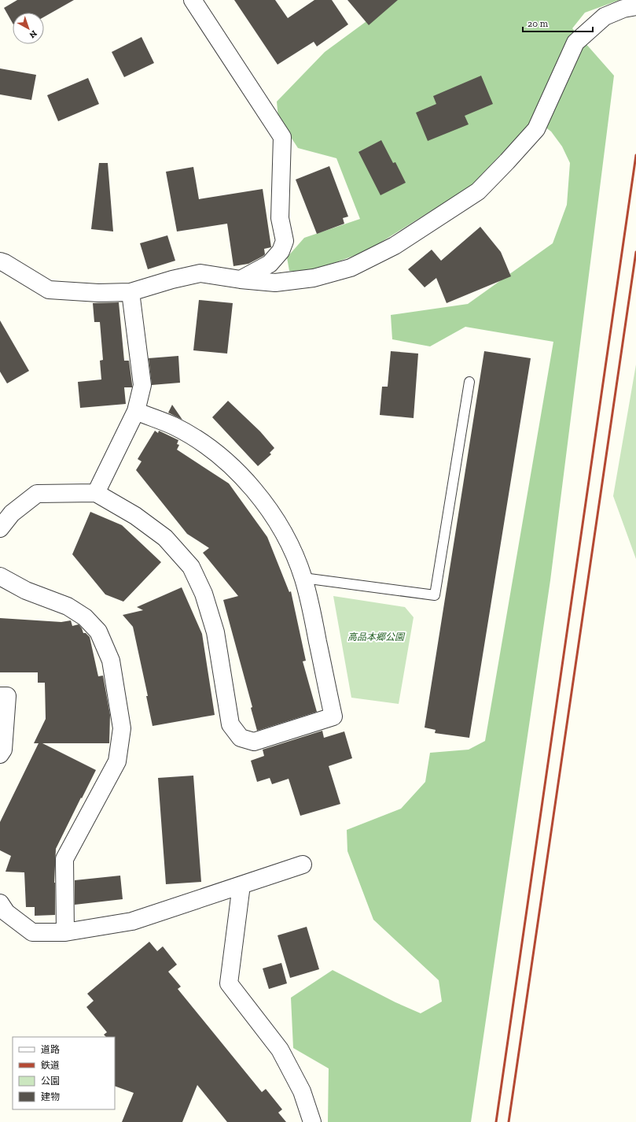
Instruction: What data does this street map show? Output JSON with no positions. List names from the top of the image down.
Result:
{
  "parks": ["高品本郷公園"],
  "legend": [
    "道路",
    "鉄道",
    "公園",
    "建物"
  ],
  "scale_bar": "20 m",
  "north": "bottom right"
}
